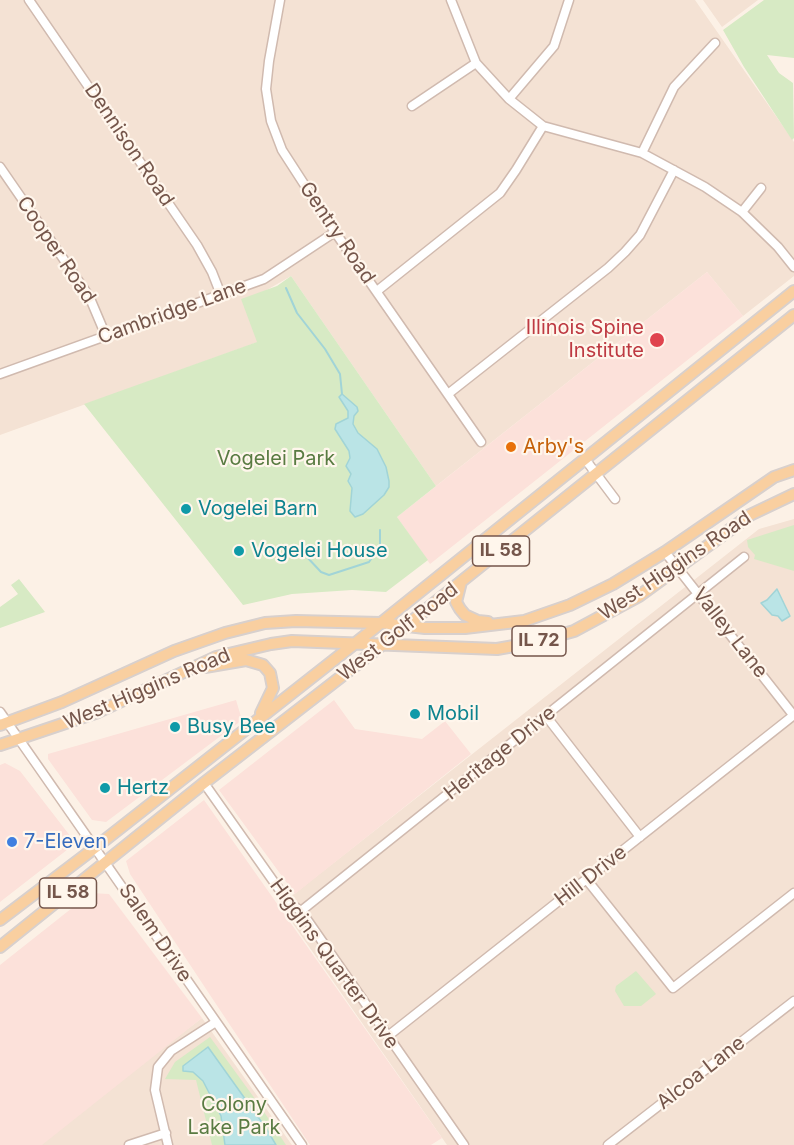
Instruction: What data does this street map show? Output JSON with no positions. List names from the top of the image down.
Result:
{
  "streets": {
    "main road": [
      "IL 58",
      "West Higgins Road",
      "West Golf Road",
      "IL 72"
    ],
    "street": [
      "Dennison Road",
      "Gentry Road",
      "Cooper Road",
      "Cambridge Lane",
      "Valley Lane",
      "Heritage Drive",
      "Hill Drive",
      "Salem Drive",
      "Higgins Quarter Drive",
      "Alcoa Lane"
    ]
  },
  "crossings": [
    ["Dennison Road", "Cambridge Lane"],
    ["Gentry Road", "Cambridge Lane"],
    ["Cooper Road", "Cambridge Lane"],
    ["West Higgins Road", "West Golf Road"],
    ["West Higgins Road", "Valley Lane"],
    ["West Higgins Road", "Salem Drive"],
    ["West Golf Road", "Salem Drive"],
    ["West Golf Road", "Higgins Quarter Drive"],
    ["Valley Lane", "Heritage Drive"],
    ["Valley Lane", "Hill Drive"],
    ["Heritage Drive", "Higgins Quarter Drive"],
    ["Hill Drive", "Higgins Quarter Drive"]
  ],
  "parks": ["Vogelei Park", "Colony Lake Park"],
  "places": [
    "Illinois Spine Institute",
    "Arby's",
    "Vogelei Barn",
    "Vogelei House",
    "Mobil",
    "Busy Bee",
    "Hertz",
    "7-Eleven"
  ]
}
